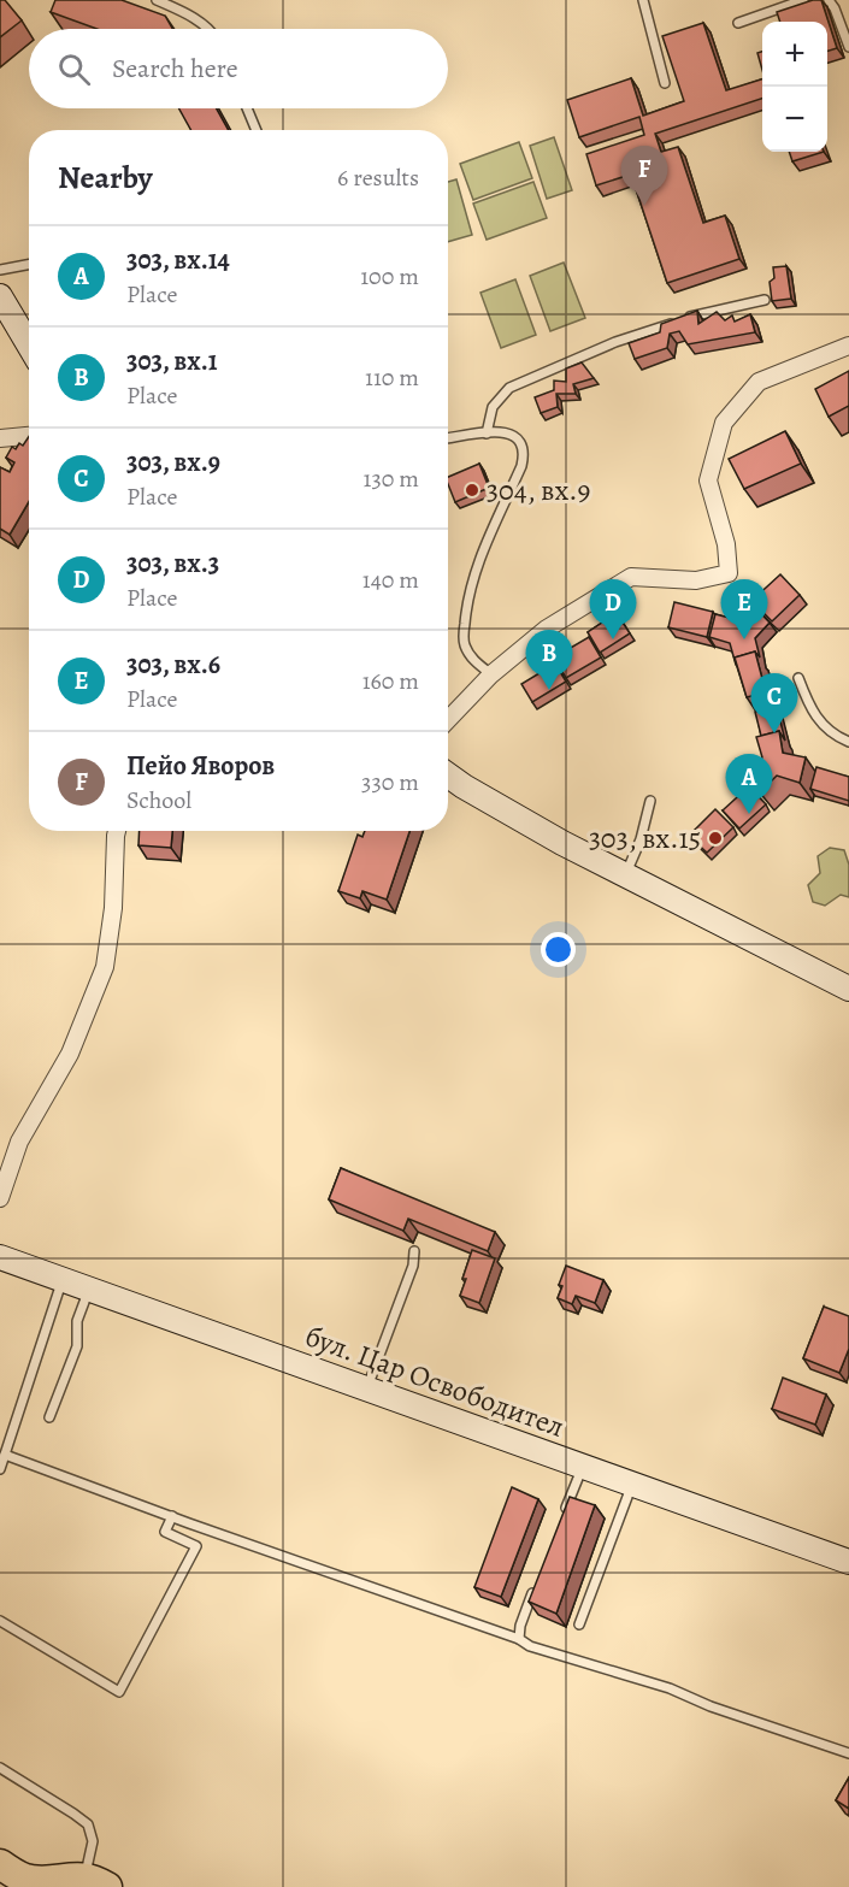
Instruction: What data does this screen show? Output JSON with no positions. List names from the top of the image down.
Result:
{
  "streets": {
    "main road": ["бул. Цар Освободител"]
  },
  "places": ["304, вх.9", "303, вх.15"],
  "page": {
    "map_buttons": ["+", "−"],
    "search": "Search here",
    "heading": ["Nearby", "6 results"],
    "pins": [
      "F",
      "D",
      "E",
      "B",
      "C",
      "A"
    ],
    "list": [
      {
        "mark": "A",
        "name": "303, вх.14",
        "note": "Place",
        "value": "100 m"
      },
      {
        "mark": "B",
        "name": "303, вх.1",
        "note": "Place",
        "value": "110 m"
      },
      {
        "mark": "C",
        "name": "303, вх.9",
        "note": "Place",
        "value": "130 m"
      },
      {
        "mark": "D",
        "name": "303, вх.3",
        "note": "Place",
        "value": "140 m"
      },
      {
        "mark": "E",
        "name": "303, вх.6",
        "note": "Place",
        "value": "160 m"
      },
      {
        "mark": "F",
        "name": "Пейо Яворов",
        "note": "School",
        "value": "330 m"
      }
    ]
  }
}
